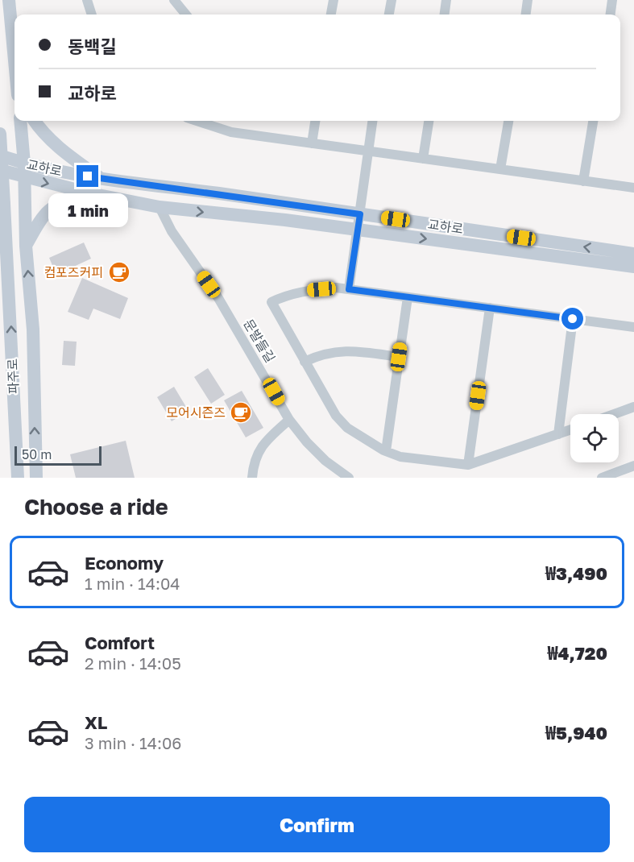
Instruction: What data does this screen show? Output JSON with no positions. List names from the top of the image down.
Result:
{
  "streets": {
    "street": ["교하로", "문발들길", "파주로"]
  },
  "crossings": [
    ["교하로", "문발들길"]
  ],
  "places": {
    "cafe": ["컴포즈커피", "모어시즌즈"]
  },
  "scale_bar": "50 m",
  "page": {
    "banner": ["동백길", "교하로"],
    "bubble": "1 min",
    "scale": "50 m",
    "heading": "Choose a ride",
    "list": [
      {
        "name": "Economy",
        "note": "1 min · 14:04",
        "value": "₩3,490"
      },
      {
        "name": "Comfort",
        "note": "2 min · 14:05",
        "value": "₩4,720"
      },
      {
        "name": "XL",
        "note": "3 min · 14:06",
        "value": "₩5,940"
      }
    ],
    "buttons": "Confirm"
  }
}
